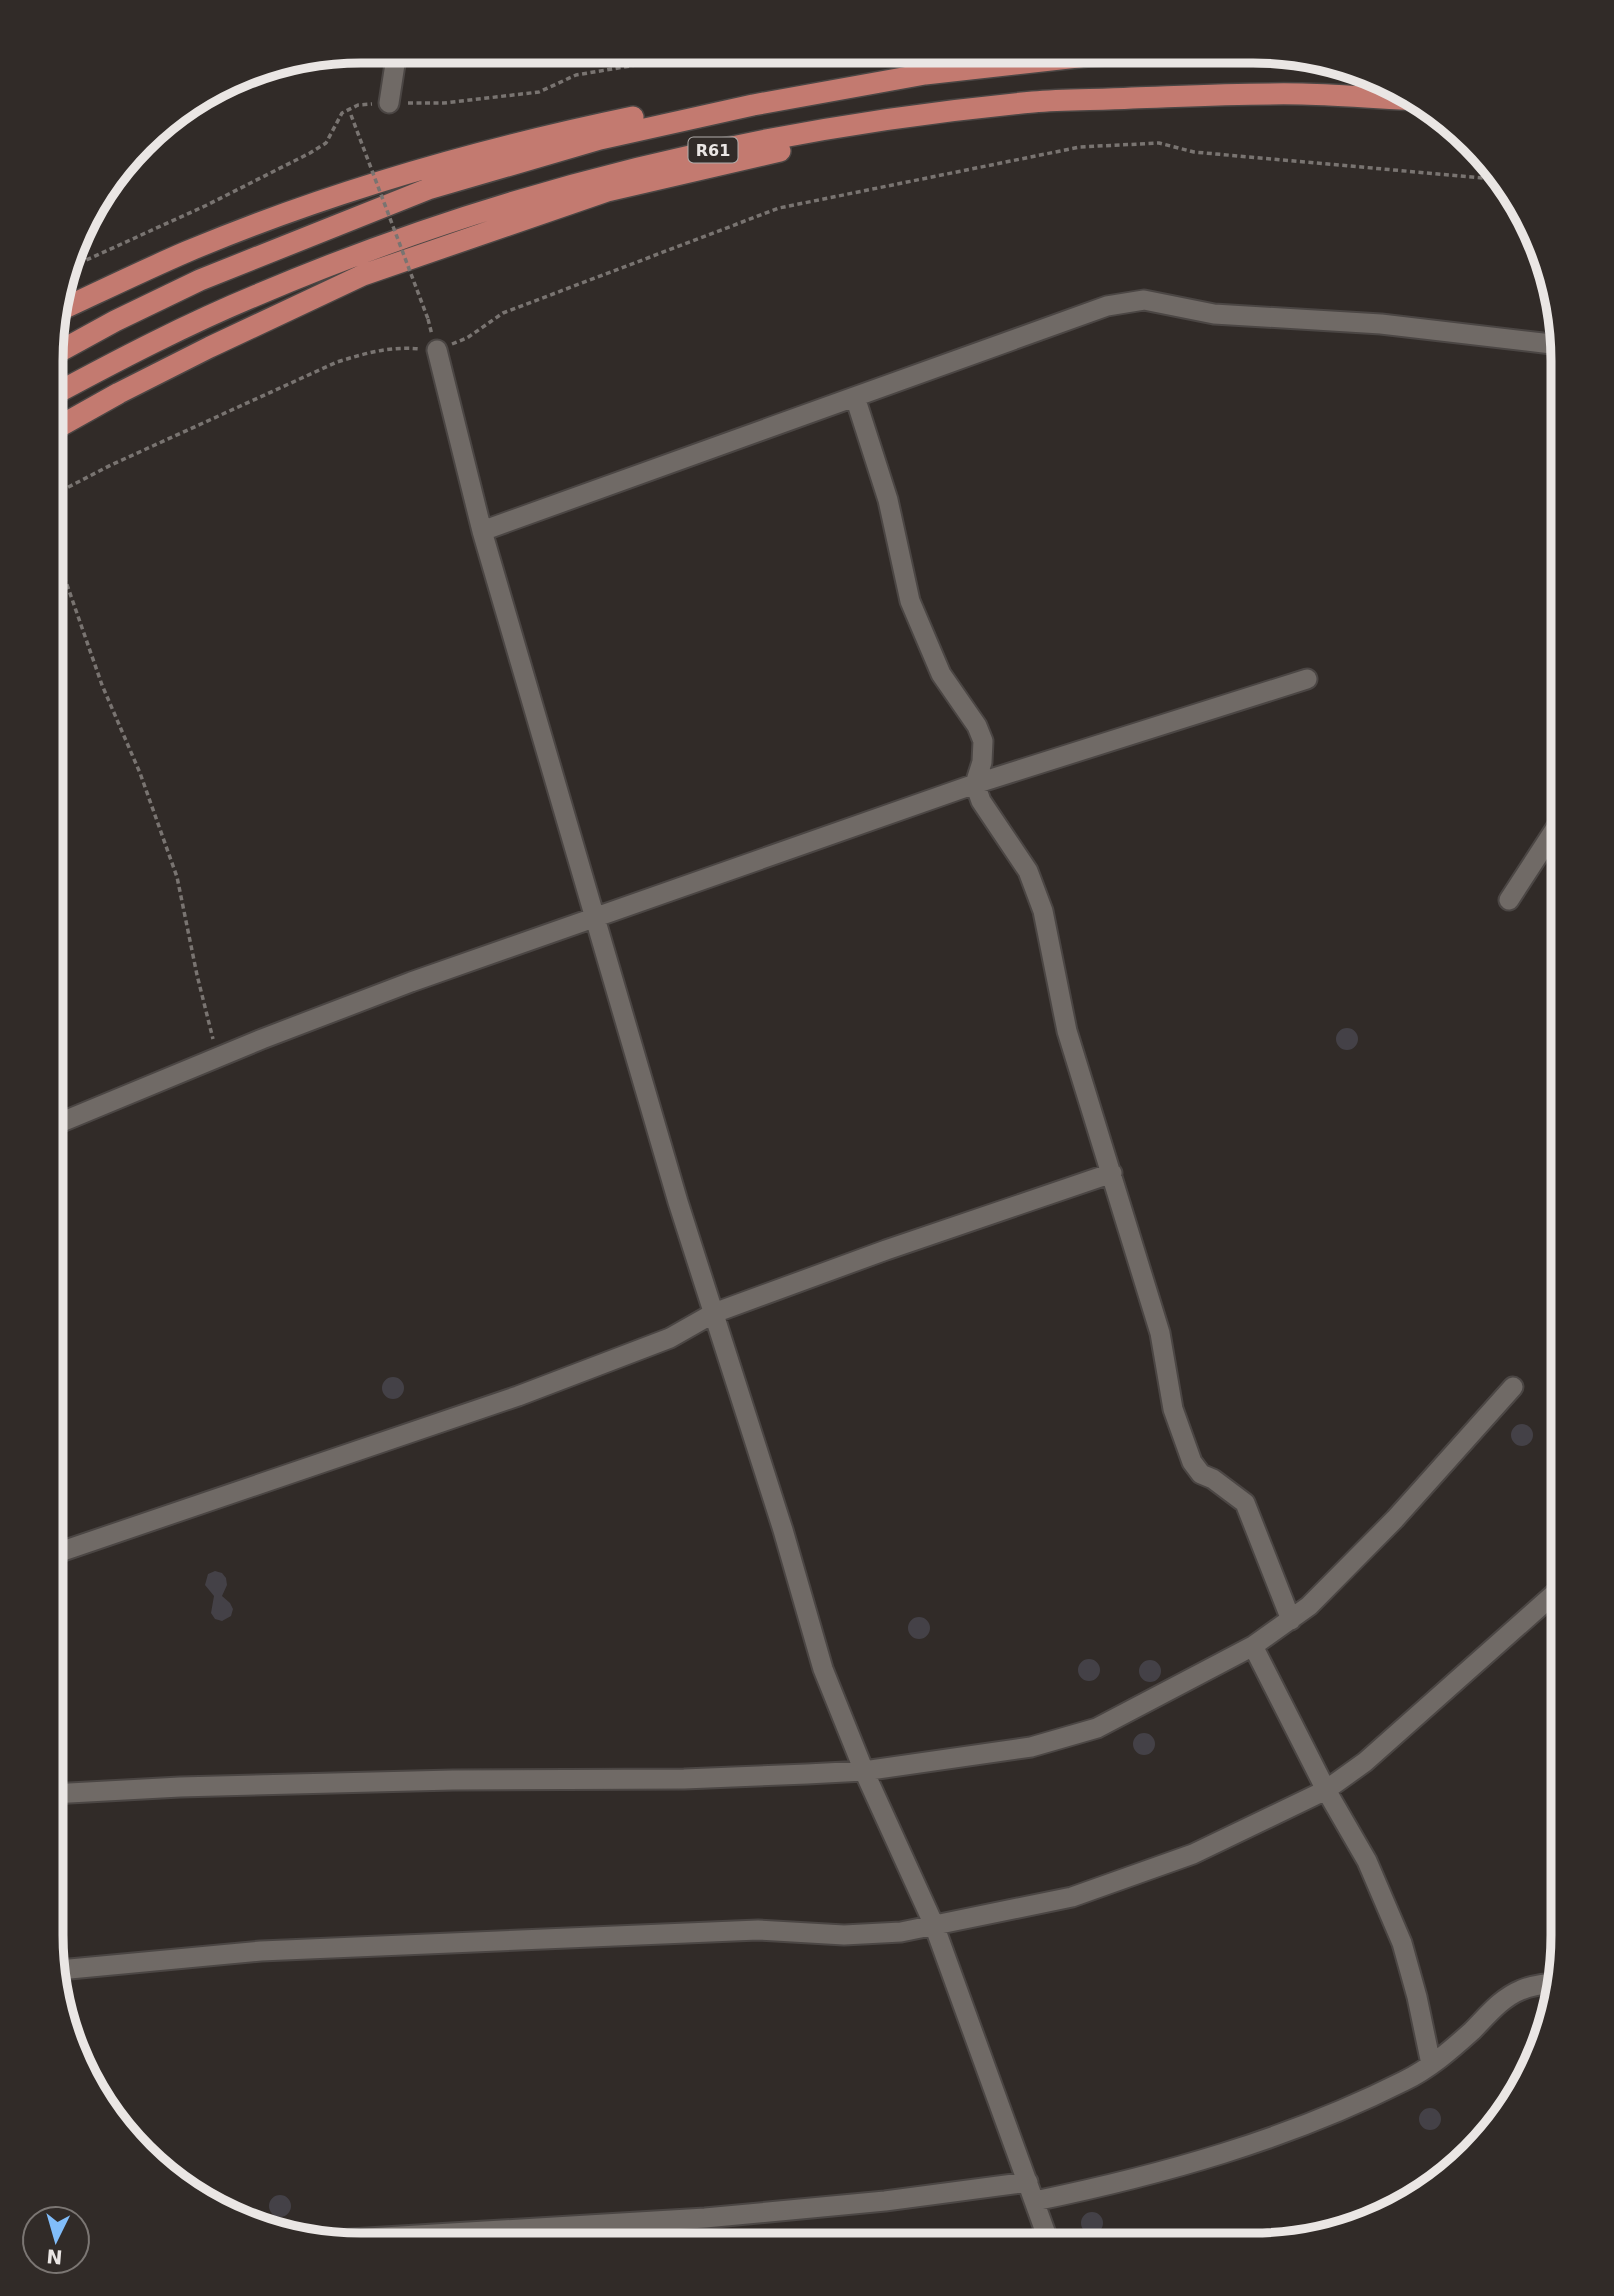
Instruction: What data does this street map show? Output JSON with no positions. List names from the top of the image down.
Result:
{
  "streets": {
    "main road": ["R61"]
  },
  "north": "bottom"
}
